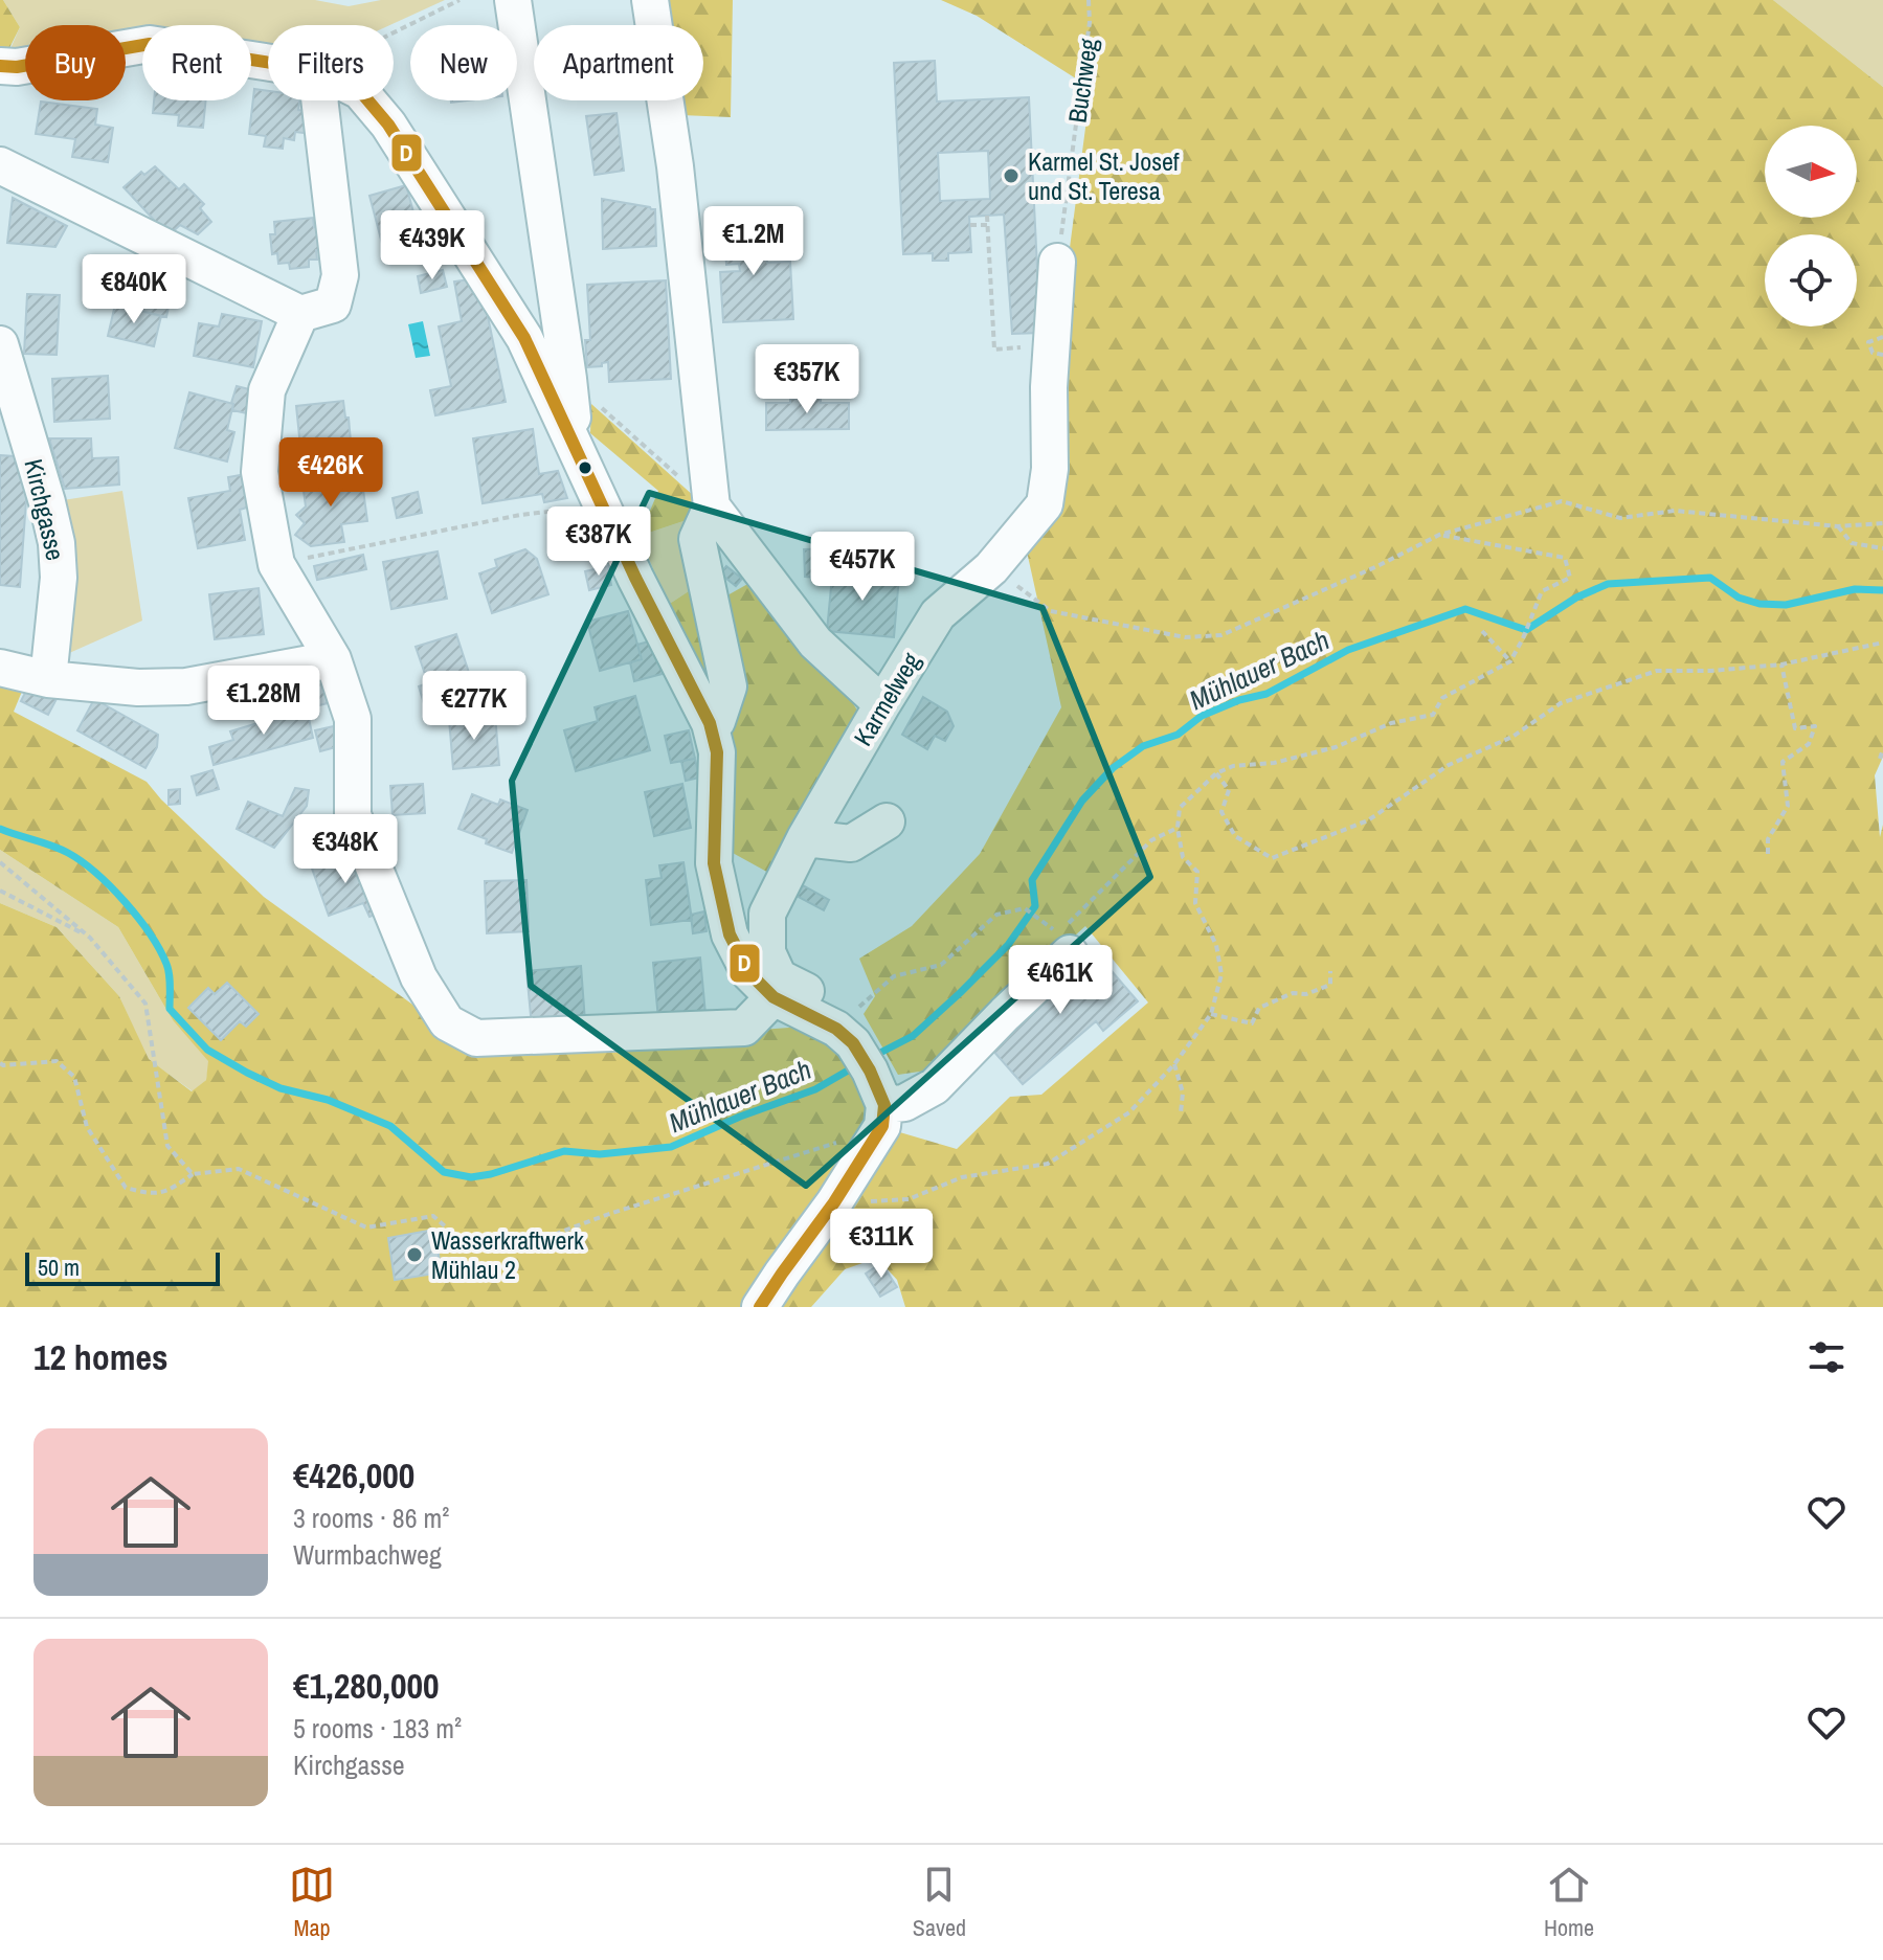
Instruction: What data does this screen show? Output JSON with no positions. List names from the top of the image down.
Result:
{
  "streets": {
    "street": ["Kirchgasse", "Karmelweg"],
    "path": ["Buchweg"]
  },
  "crossings": [
    ["Buchweg", "Karmelweg"]
  ],
  "water": ["Mühlauer Bach"],
  "places": ["Karmel St. Josef und St. Teresa", "Wasserkraftwerk Mühlau 2"],
  "lines": ["transit line D"],
  "scale_bar": "50 m",
  "north": "right",
  "page": {
    "chip": [
      "Buy",
      "Rent",
      "Filters",
      "New",
      "Apartment"
    ],
    "price": [
      "€1.2M",
      "€439K",
      "€840K",
      "€357K",
      "€426K",
      "€387K",
      "€457K",
      "€1.28M",
      "€277K",
      "€348K",
      "€461K",
      "€311K"
    ],
    "scale": "50 m",
    "heading": "12 homes",
    "list": [
      {
        "name": "€426,000",
        "note": "3 rooms · 86 m² · Wurmbachweg"
      },
      {
        "name": "€1,280,000",
        "note": "5 rooms · 183 m² · Kirchgasse"
      }
    ],
    "tabs": ["Map", "Saved", "Home"]
  }
}
